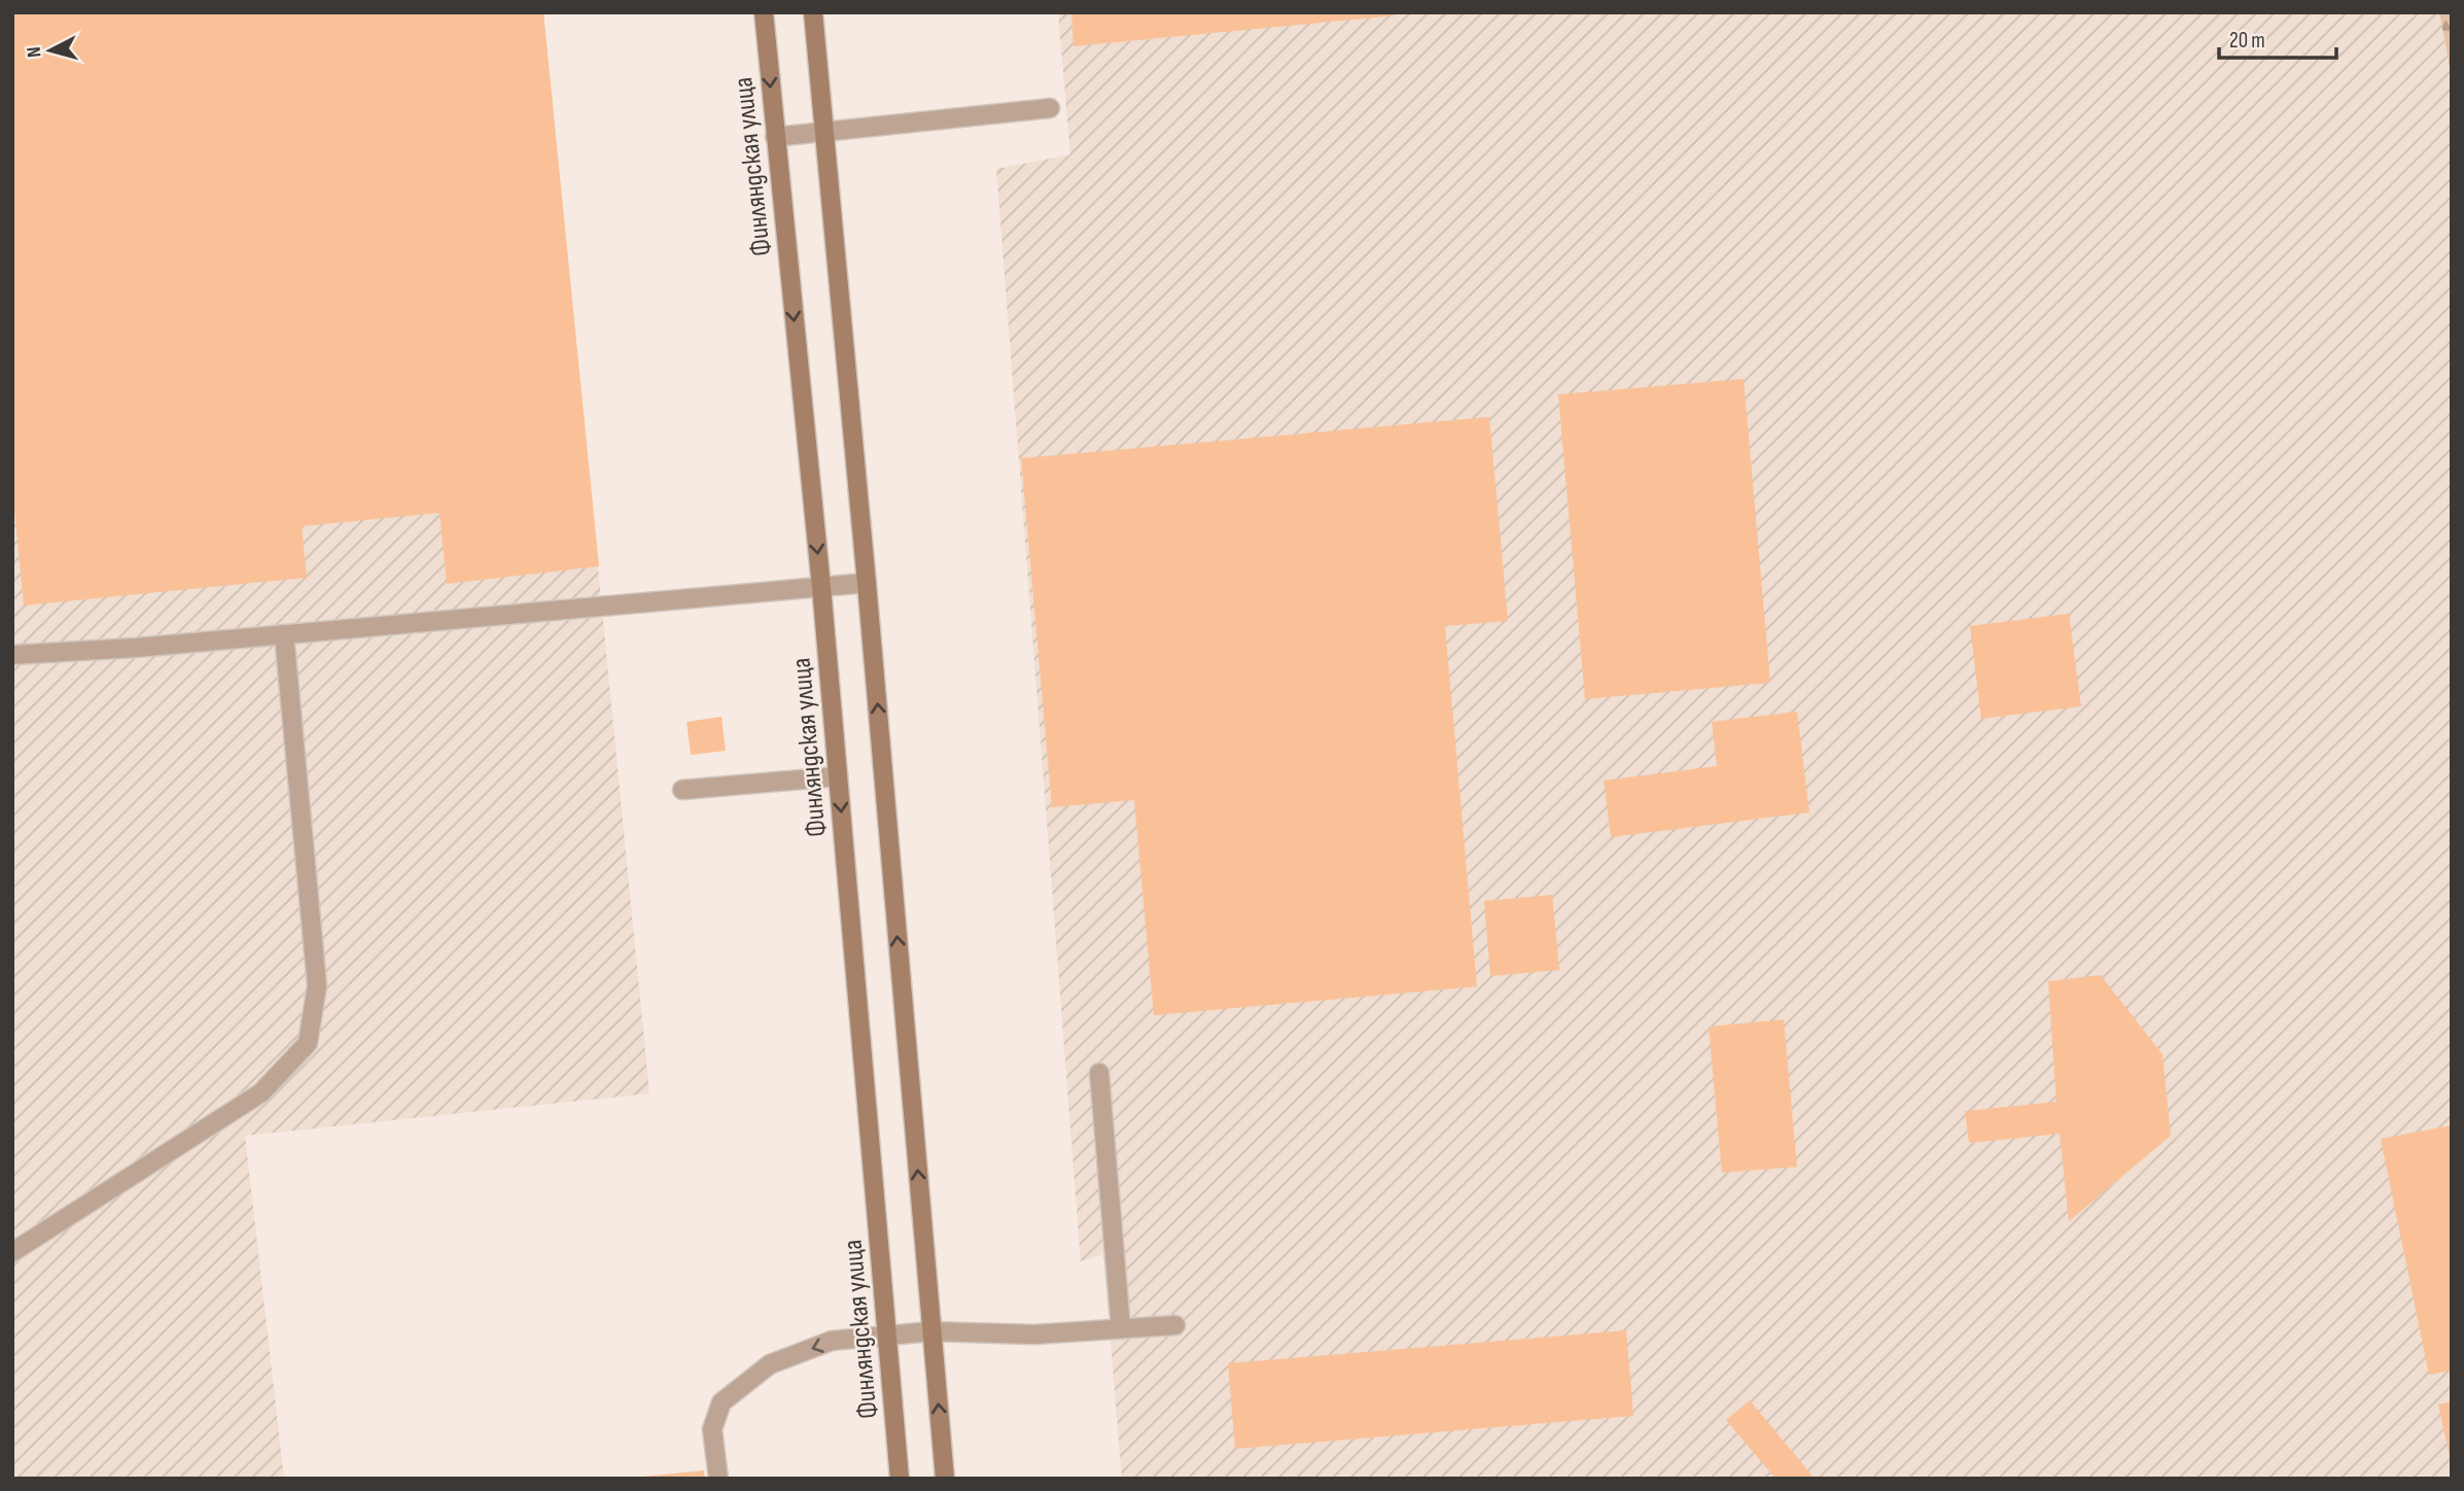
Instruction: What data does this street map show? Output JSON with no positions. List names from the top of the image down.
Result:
{
  "streets": {
    "street": ["Финляндская улица"]
  },
  "scale_bar": "20 m",
  "north": "left"
}
